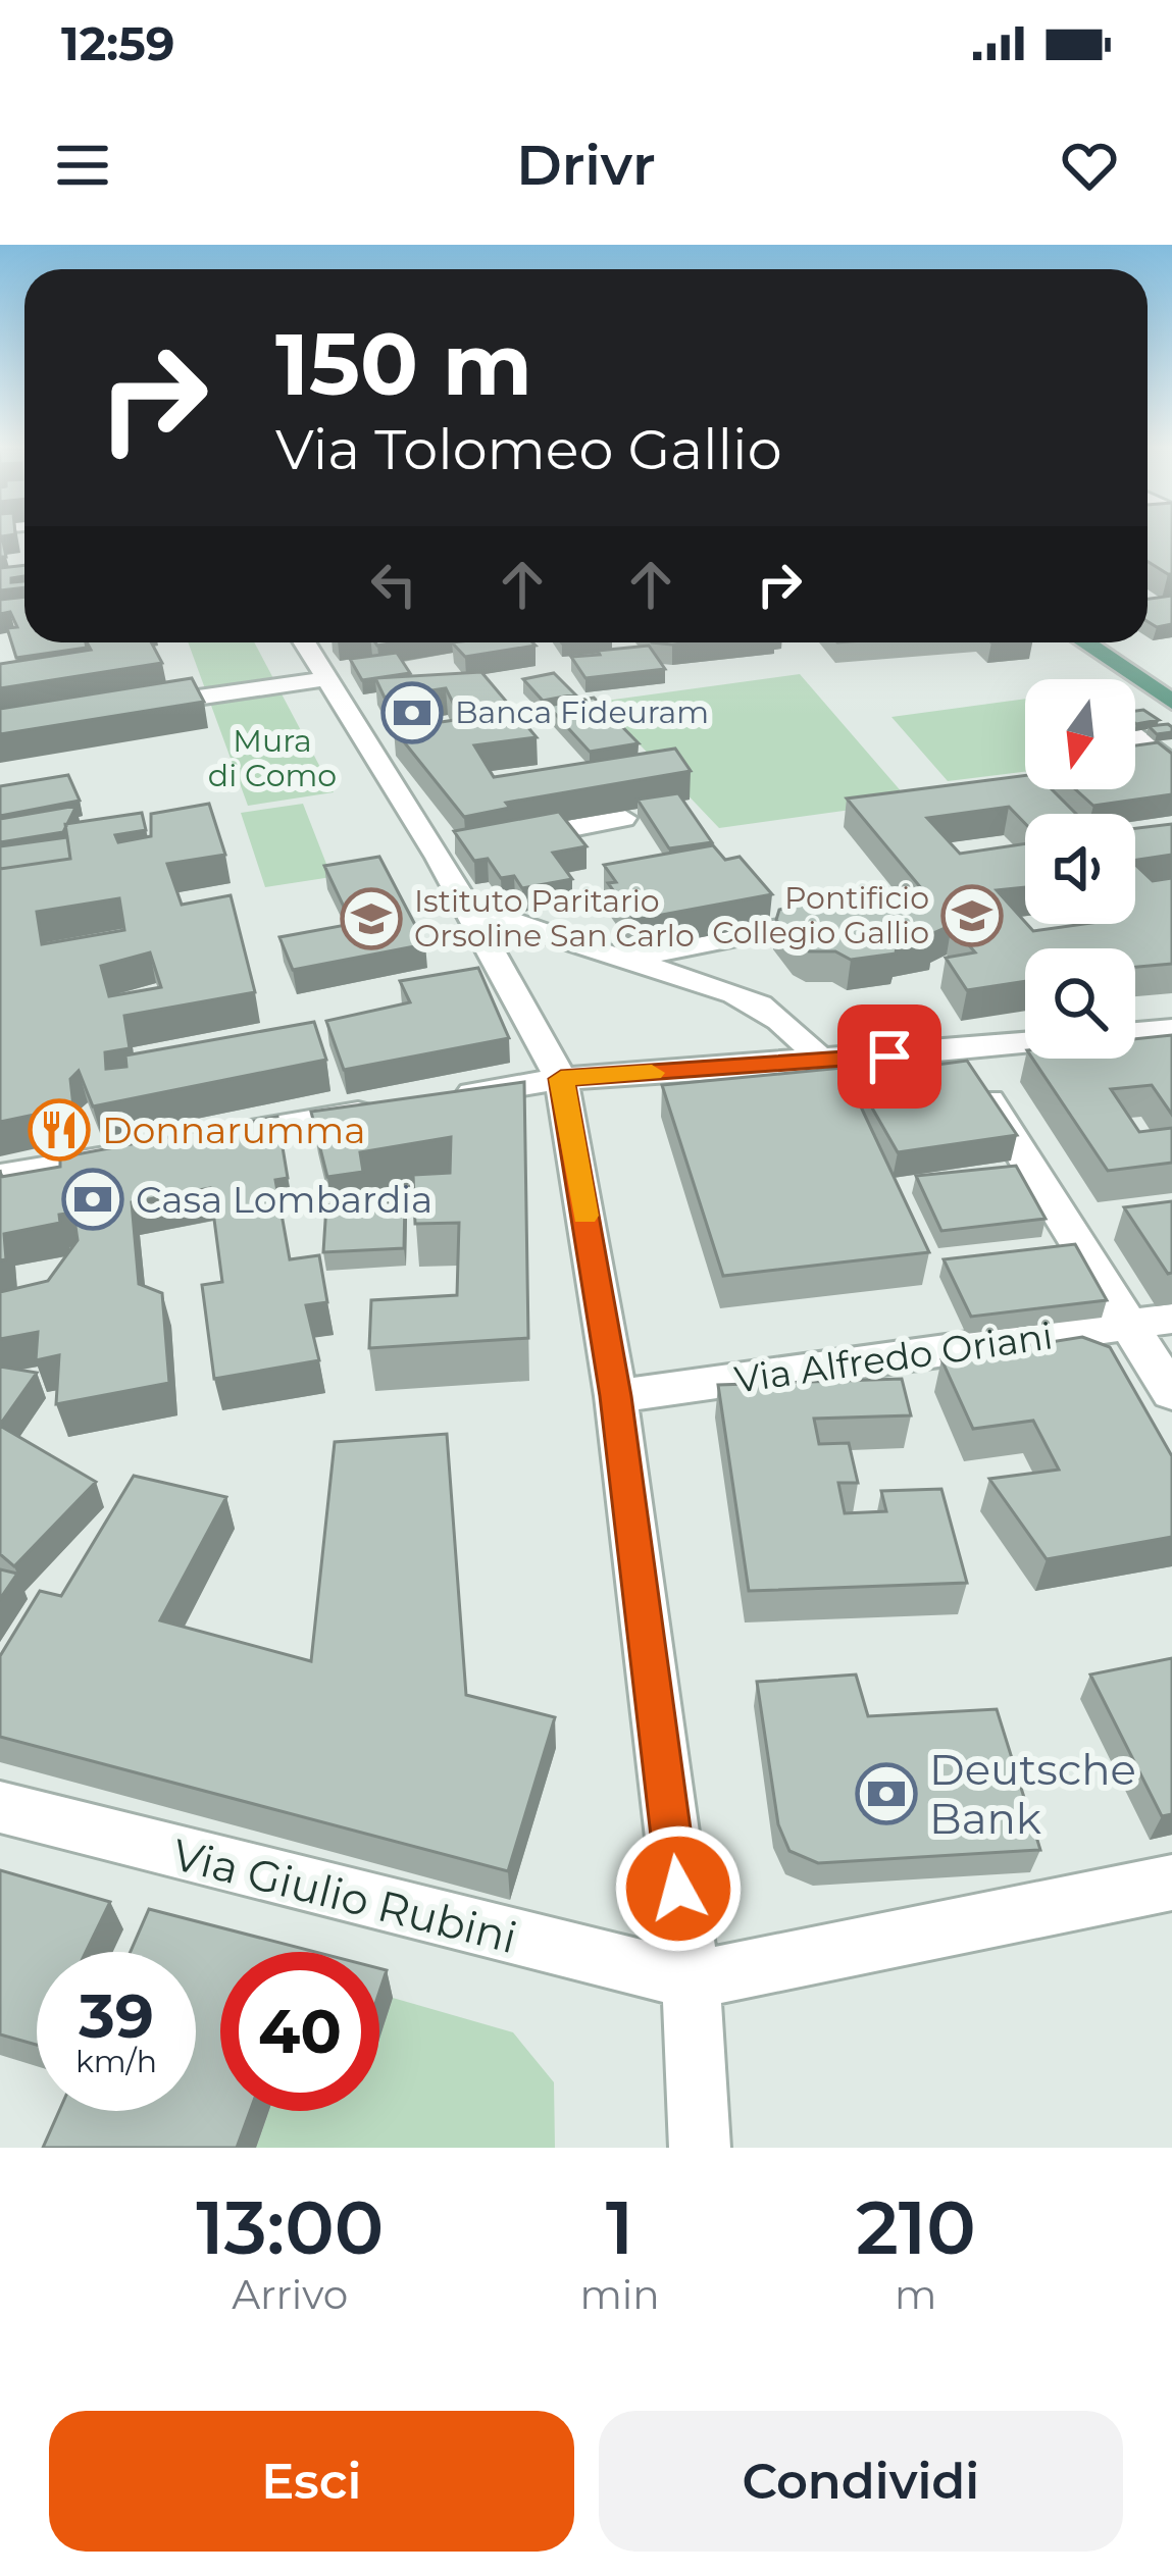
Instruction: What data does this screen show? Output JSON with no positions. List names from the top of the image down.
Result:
{
  "streets": {
    "street": ["Via Alfredo Oriani", "Via Giulio Rubini"]
  },
  "parks": ["Mura di Como"],
  "places": {
    "bank": ["Banca Fideuram", "Casa Lombardia", "Deutsche Bank"],
    "school or university": ["Pontificio Collegio Gallio", "Istituto Paritario Orsoline San Carlo"],
    "restaurant": ["Donnarumma"]
  },
  "north": "bottom",
  "page": {
    "status": "12:59",
    "header": "Drivr",
    "turn": ["150 m", "Via Tolomeo Gallio"],
    "speed": "39 km/h",
    "limit": "40",
    "eta": [
      "13:00",
      "Arrivo",
      "1",
      "min",
      "210",
      "m"
    ],
    "buttons": ["Esci", "Condividi"]
  }
}
